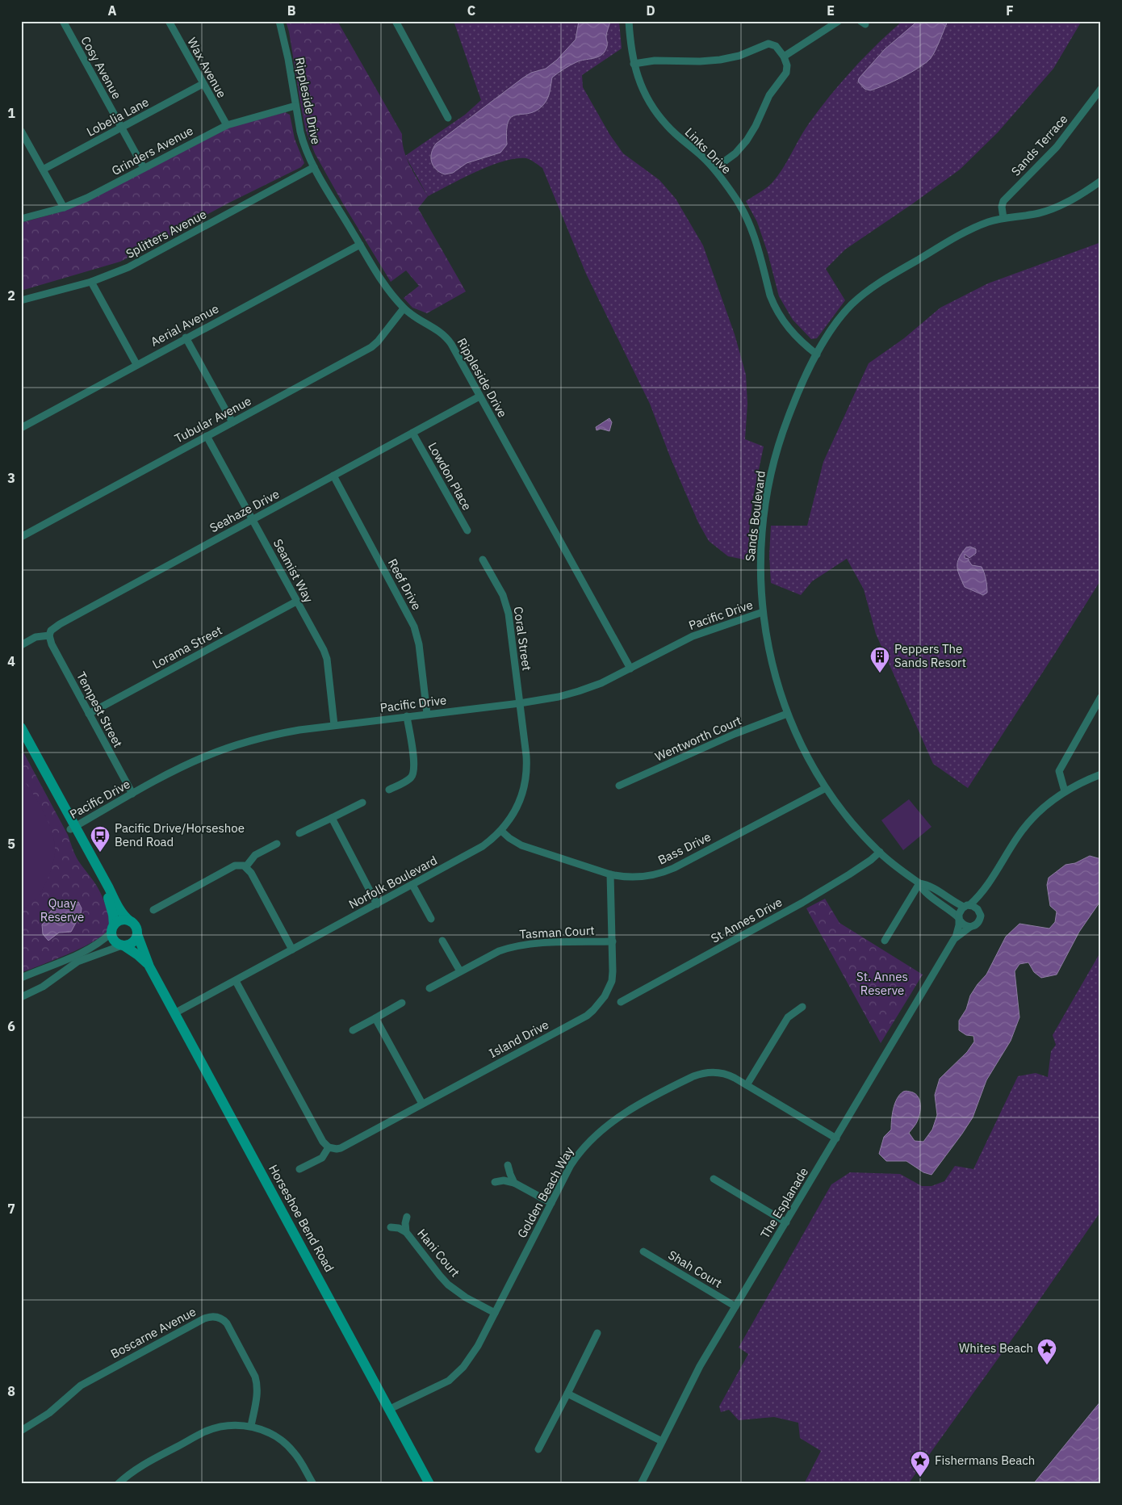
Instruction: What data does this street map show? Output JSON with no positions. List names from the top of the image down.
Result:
{
  "streets": {
    "street": [
      "Cosy Avenue",
      "Wax Avenue",
      "Rippleside Drive",
      "Lobelia Lane",
      "Sands Terrace",
      "Grinders Avenue",
      "Links Drive",
      "Splitters Avenue",
      "Aerial Avenue",
      "Tubular Avenue",
      "Lowdon Place",
      "Seahaze Drive",
      "Sands Boulevard",
      "Seamist Way",
      "Reef Drive",
      "Pacific Drive",
      "Coral Street",
      "Lorama Street",
      "Tempest Street",
      "Wentworth Court",
      "Bass Drive",
      "Norfolk Boulevard",
      "St Annes Drive",
      "Tasman Court",
      "Island Drive",
      "Golden Beach Way",
      "The Esplanade",
      "Horseshoe Bend Road",
      "Hani Court",
      "Shah Court",
      "Boscarne Avenue"
    ]
  },
  "crossings": [
    ["Cosy Avenue", "Lobelia Lane"],
    ["Cosy Avenue", "Grinders Avenue"],
    ["Wax Avenue", "Lobelia Lane"],
    ["Wax Avenue", "Grinders Avenue"],
    ["Rippleside Drive", "Grinders Avenue"],
    ["Rippleside Drive", "Splitters Avenue"],
    ["Rippleside Drive", "Aerial Avenue"],
    ["Rippleside Drive", "Tubular Avenue"],
    ["Rippleside Drive", "Seahaze Drive"],
    ["Rippleside Drive", "Pacific Drive"],
    ["Sands Terrace", "Sands Boulevard"],
    ["Links Drive", "Sands Boulevard"],
    ["Tubular Avenue", "Seamist Way"],
    ["Lowdon Place", "Seahaze Drive"],
    ["Seahaze Drive", "Seamist Way"],
    ["Seahaze Drive", "Reef Drive"],
    ["Seahaze Drive", "Tempest Street"],
    ["Sands Boulevard", "Pacific Drive"],
    ["Sands Boulevard", "Wentworth Court"],
    ["Sands Boulevard", "Bass Drive"],
    ["Sands Boulevard", "St Annes Drive"],
    ["Sands Boulevard", "The Esplanade"],
    ["Seamist Way", "Pacific Drive"],
    ["Seamist Way", "Lorama Street"],
    ["Reef Drive", "Pacific Drive"],
    ["Pacific Drive", "Coral Street"],
    ["Pacific Drive", "Tempest Street"],
    ["Pacific Drive", "Norfolk Boulevard"],
    ["Coral Street", "Norfolk Boulevard"],
    ["Lorama Street", "Tempest Street"],
    ["Bass Drive", "Norfolk Boulevard"],
    ["Bass Drive", "Island Drive"],
    ["Norfolk Boulevard", "Horseshoe Bend Road"],
    ["Tasman Court", "Island Drive"],
    ["Golden Beach Way", "The Esplanade"],
    ["Golden Beach Way", "Horseshoe Bend Road"],
    ["Golden Beach Way", "Hani Court"],
    ["The Esplanade", "Shah Court"]
  ],
  "parks": ["Quay Reserve", "St. Annes Reserve"],
  "places": {
    "building": ["Peppers The Sands Resort"],
    "bus stop": ["Pacific Drive/Horseshoe Bend Road"],
    "place": ["Whites Beach", "Fishermans Beach"]
  },
  "grid": {
    "columns": [
      "A",
      "B",
      "C",
      "D",
      "E",
      "F"
    ],
    "rows": [
      "1",
      "2",
      "3",
      "4",
      "5",
      "6",
      "7",
      "8"
    ]
  }
}
